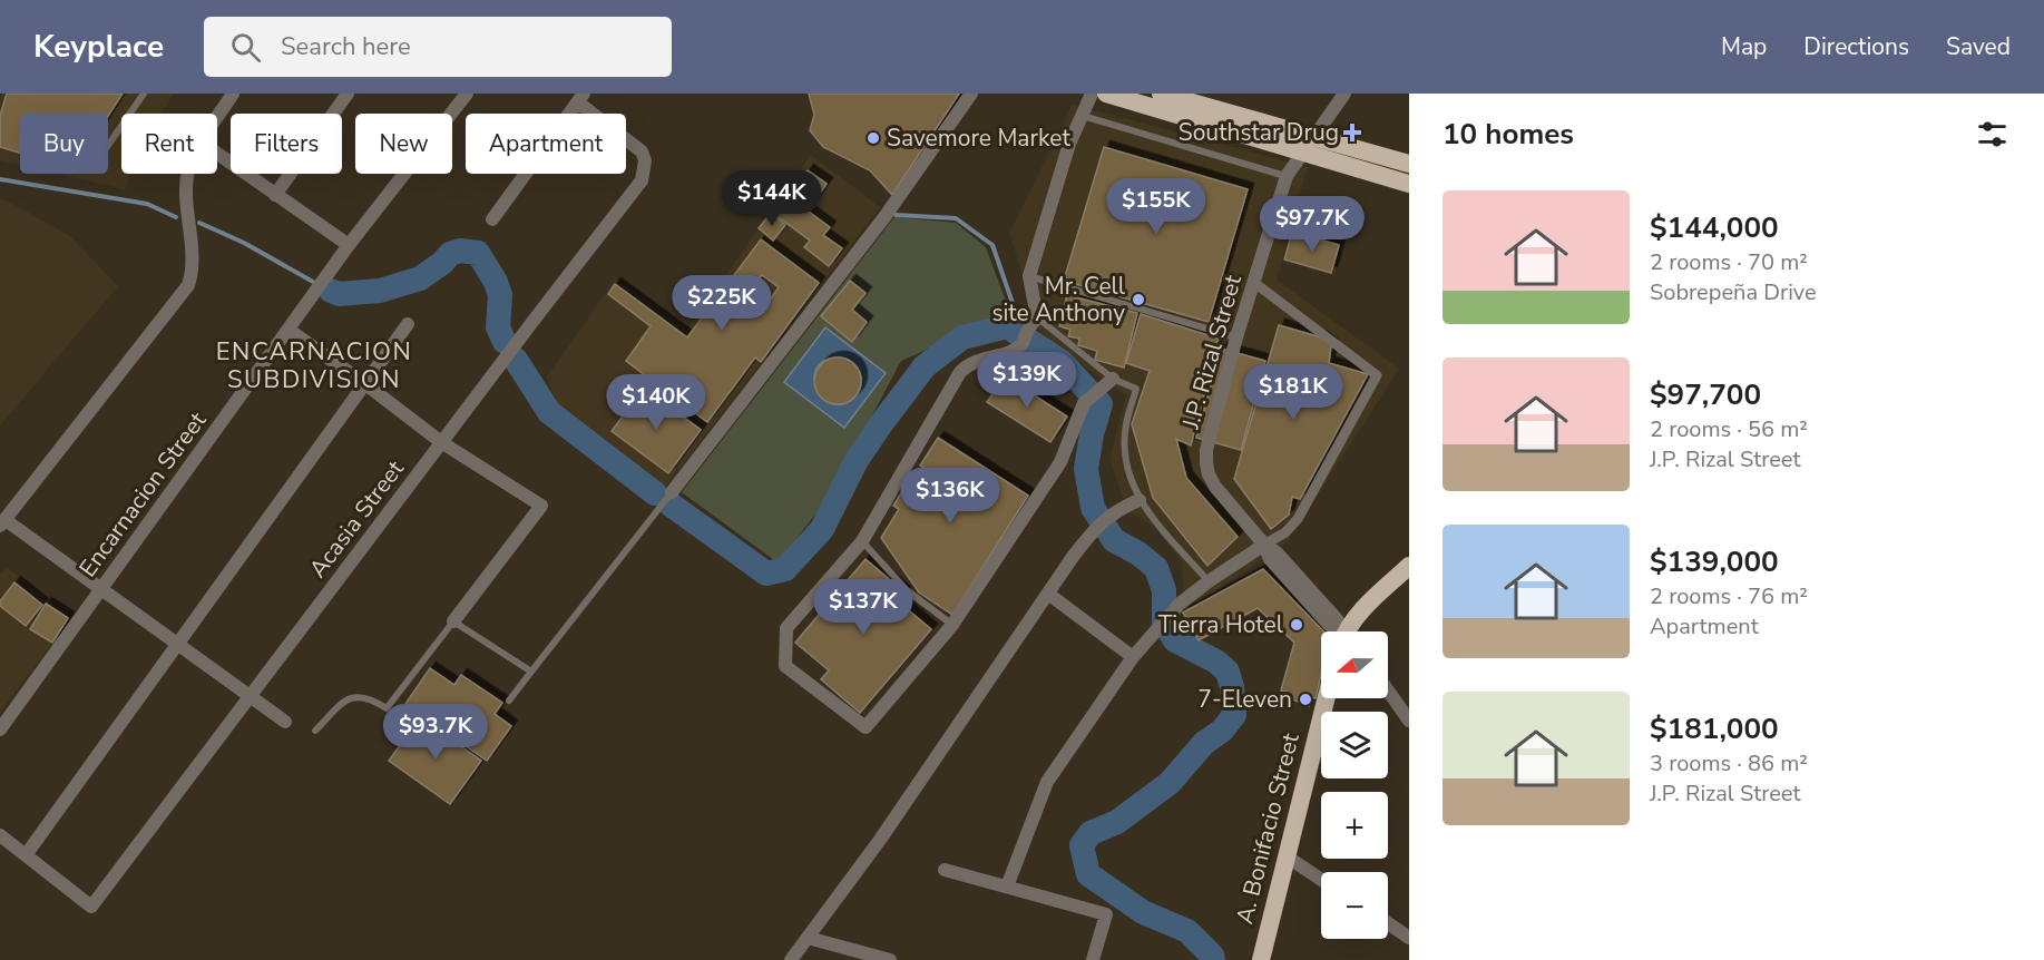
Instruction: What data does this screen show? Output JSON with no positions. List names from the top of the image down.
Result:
{
  "streets": {
    "highway": ["A. Bonifacio Street"],
    "street": ["J.P. Rizal Street", "Encarnacion Street", "Acasia Street"]
  },
  "districts": ["ENCARNACION SUBDIVISION"],
  "places": {
    "health": ["Southstar Drug"],
    "other": [
      "Savemore Market",
      "Mr. Cell site Anthony",
      "Tierra Hotel",
      "7-Eleven"
    ]
  },
  "north": "left",
  "page": {
    "header": "Keyplace",
    "search": "Search here",
    "nav": ["Map", "Directions", "Saved"],
    "heading": "10 homes",
    "chip": [
      "Buy",
      "Rent",
      "Filters",
      "New",
      "Apartment"
    ],
    "price": [
      "$144K",
      "$155K",
      "$97.7K",
      "$225K",
      "$139K",
      "$181K",
      "$140K",
      "$136K",
      "$137K",
      "$93.7K"
    ],
    "list": [
      {
        "name": "$144,000",
        "note": "2 rooms · 70 m² · Sobrepeña Drive"
      },
      {
        "name": "$97,700",
        "note": "2 rooms · 56 m² · J.P. Rizal Street"
      },
      {
        "name": "$139,000",
        "note": "2 rooms · 76 m² · Apartment"
      },
      {
        "name": "$181,000",
        "note": "3 rooms · 86 m² · J.P. Rizal Street"
      }
    ],
    "map_buttons": ["+", "−"]
  }
}
